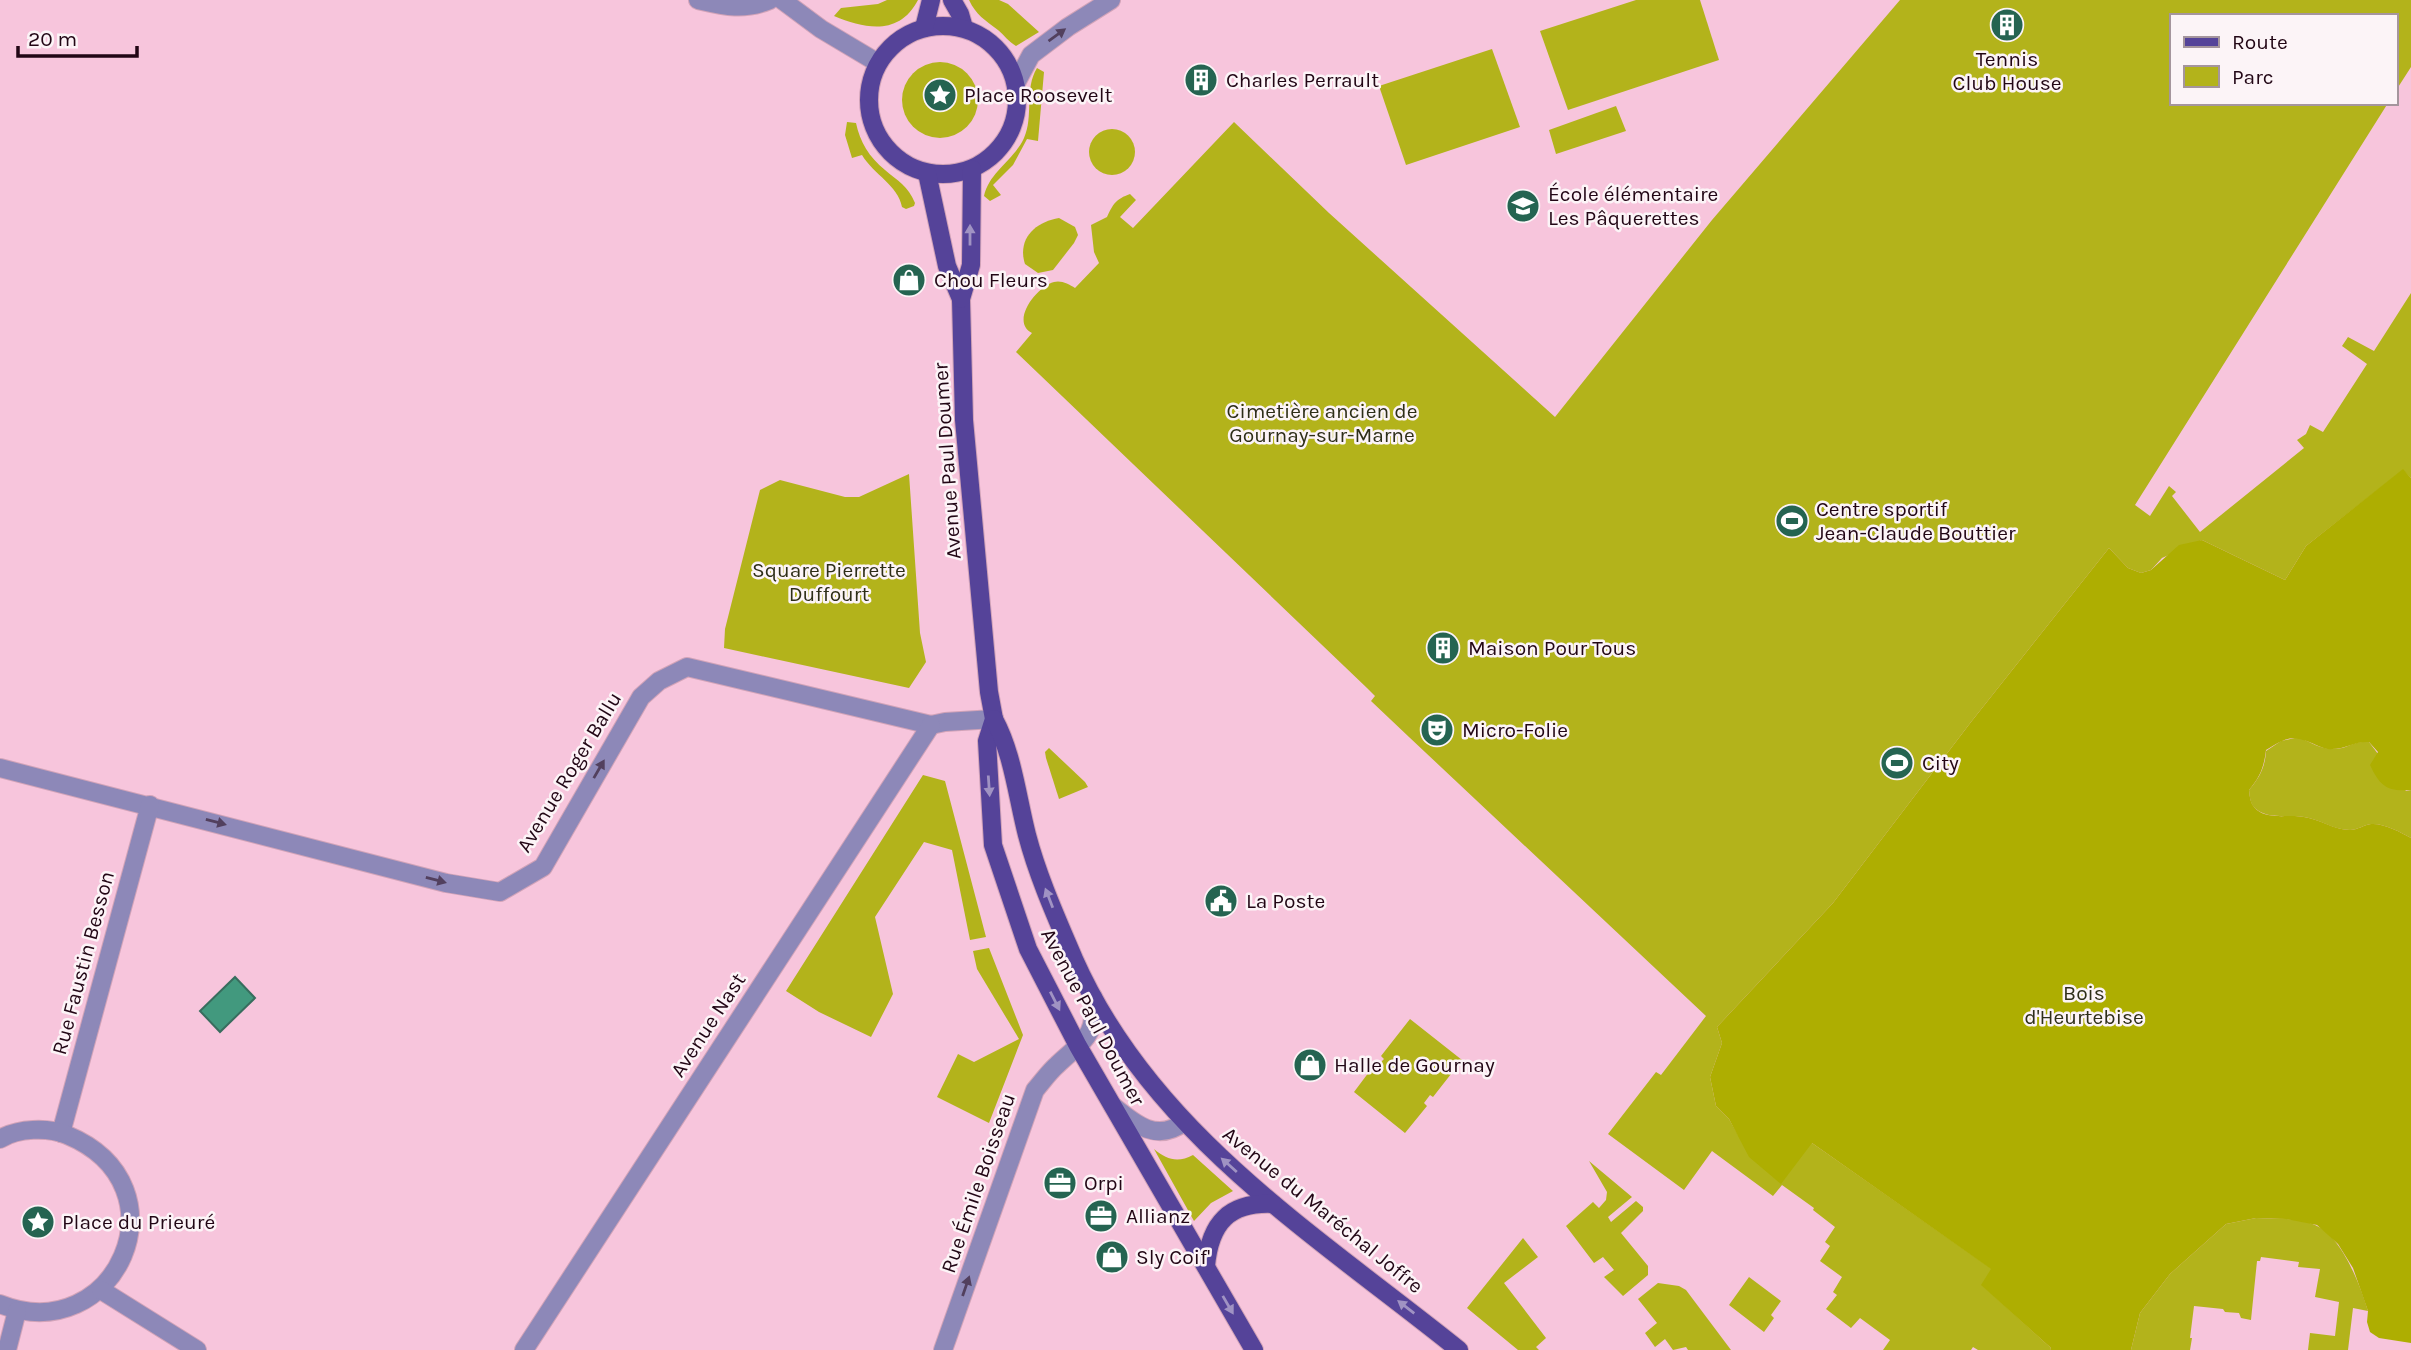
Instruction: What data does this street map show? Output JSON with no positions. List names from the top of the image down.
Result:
{
  "streets": {
    "main road": ["Avenue Paul Doumer", "Avenue du Maréchal Joffre"],
    "street": [
      "Avenue Roger Ballu",
      "Rue Faustin Besson",
      "Avenue Nast",
      "Rue Émile Boisseau"
    ]
  },
  "crossings": [
    ["Avenue Paul Doumer", "Rue Émile Boisseau"],
    ["Avenue Paul Doumer", "Avenue du Maréchal Joffre"],
    ["Avenue Roger Ballu", "Rue Faustin Besson"],
    ["Avenue Roger Ballu", "Avenue Nast"],
    ["Rue Émile Boisseau", "Avenue du Maréchal Joffre"]
  ],
  "one_way": ["Avenue Roger Ballu", "Rue Émile Boisseau", "Avenue du Maréchal Joffre"],
  "parks": ["Cimetière ancien de Gournay-sur-Marne", "Square Pierrette Duffourt", "Bois d'Heurtebise"],
  "places": {
    "building": ["Tennis Club House", "Charles Perrault", "Maison Pour Tous"],
    "place": ["Place Roosevelt", "Place du Prieuré"],
    "school or university": ["École élémentaire Les Pâquerettes"],
    "shop": ["Chou Fleurs", "Halle de Gournay", "Sly Coif'"],
    "sports": ["Centre sportif Jean-Claude Bouttier", "City"],
    "theatre": ["Micro-Folie"],
    "public building": ["La Poste"],
    "office": ["Orpi", "Allianz"]
  },
  "legend": ["Route", "Parc"],
  "scale_bar": "20 m"
}
